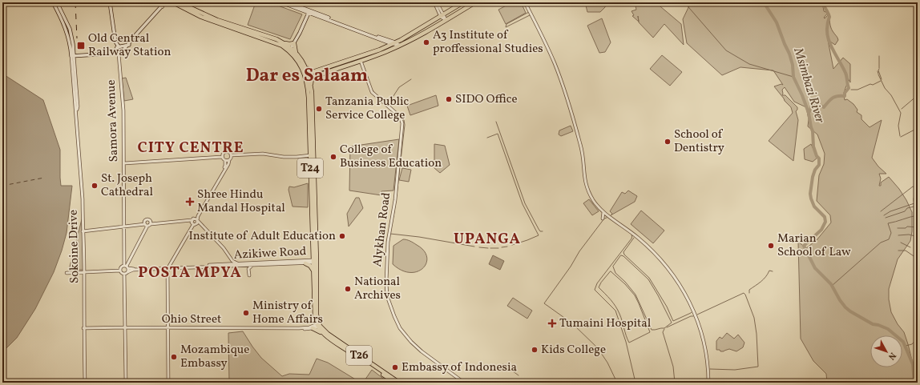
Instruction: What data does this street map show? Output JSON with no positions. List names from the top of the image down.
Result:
{
  "streets": {
    "highway": ["T24", "T26"],
    "street": [
      "Samora Avenue",
      "Alykhan Road",
      "Sokoine Drive",
      "Azikiwe Road",
      "Ohio Street"
    ]
  },
  "crossings": [
    ["Samora Avenue", "Azikiwe Road"],
    ["T24", "Azikiwe Road"],
    ["T24", "Ohio Street"],
    ["T24", "T26"],
    ["Sokoine Drive", "Ohio Street"],
    ["Ohio Street", "T26"]
  ],
  "districts": [
    "Dar es Salaam",
    "CITY CENTRE",
    "UPANGA",
    "POSTA MPYA"
  ],
  "water": ["Msimbazi River"],
  "places": {
    "other": [
      "A3 Institute of proffessional Studies",
      "SIDO Office",
      "Tanzania Public Service College",
      "School of Dentistry",
      "College of Business Education",
      "St. Joseph Cathedral",
      "Institute of Adult Education",
      "Marian School of Law",
      "National Archives",
      "Ministry of Home Affairs",
      "Kids College",
      "Mozambique Embassy",
      "Embassy of Indonesia"
    ],
    "transit": ["Old Central Railway Station"],
    "health": ["Shree Hindu Mandal Hospital", "Tumaini Hospital"]
  },
  "north": "bottom right"
}
